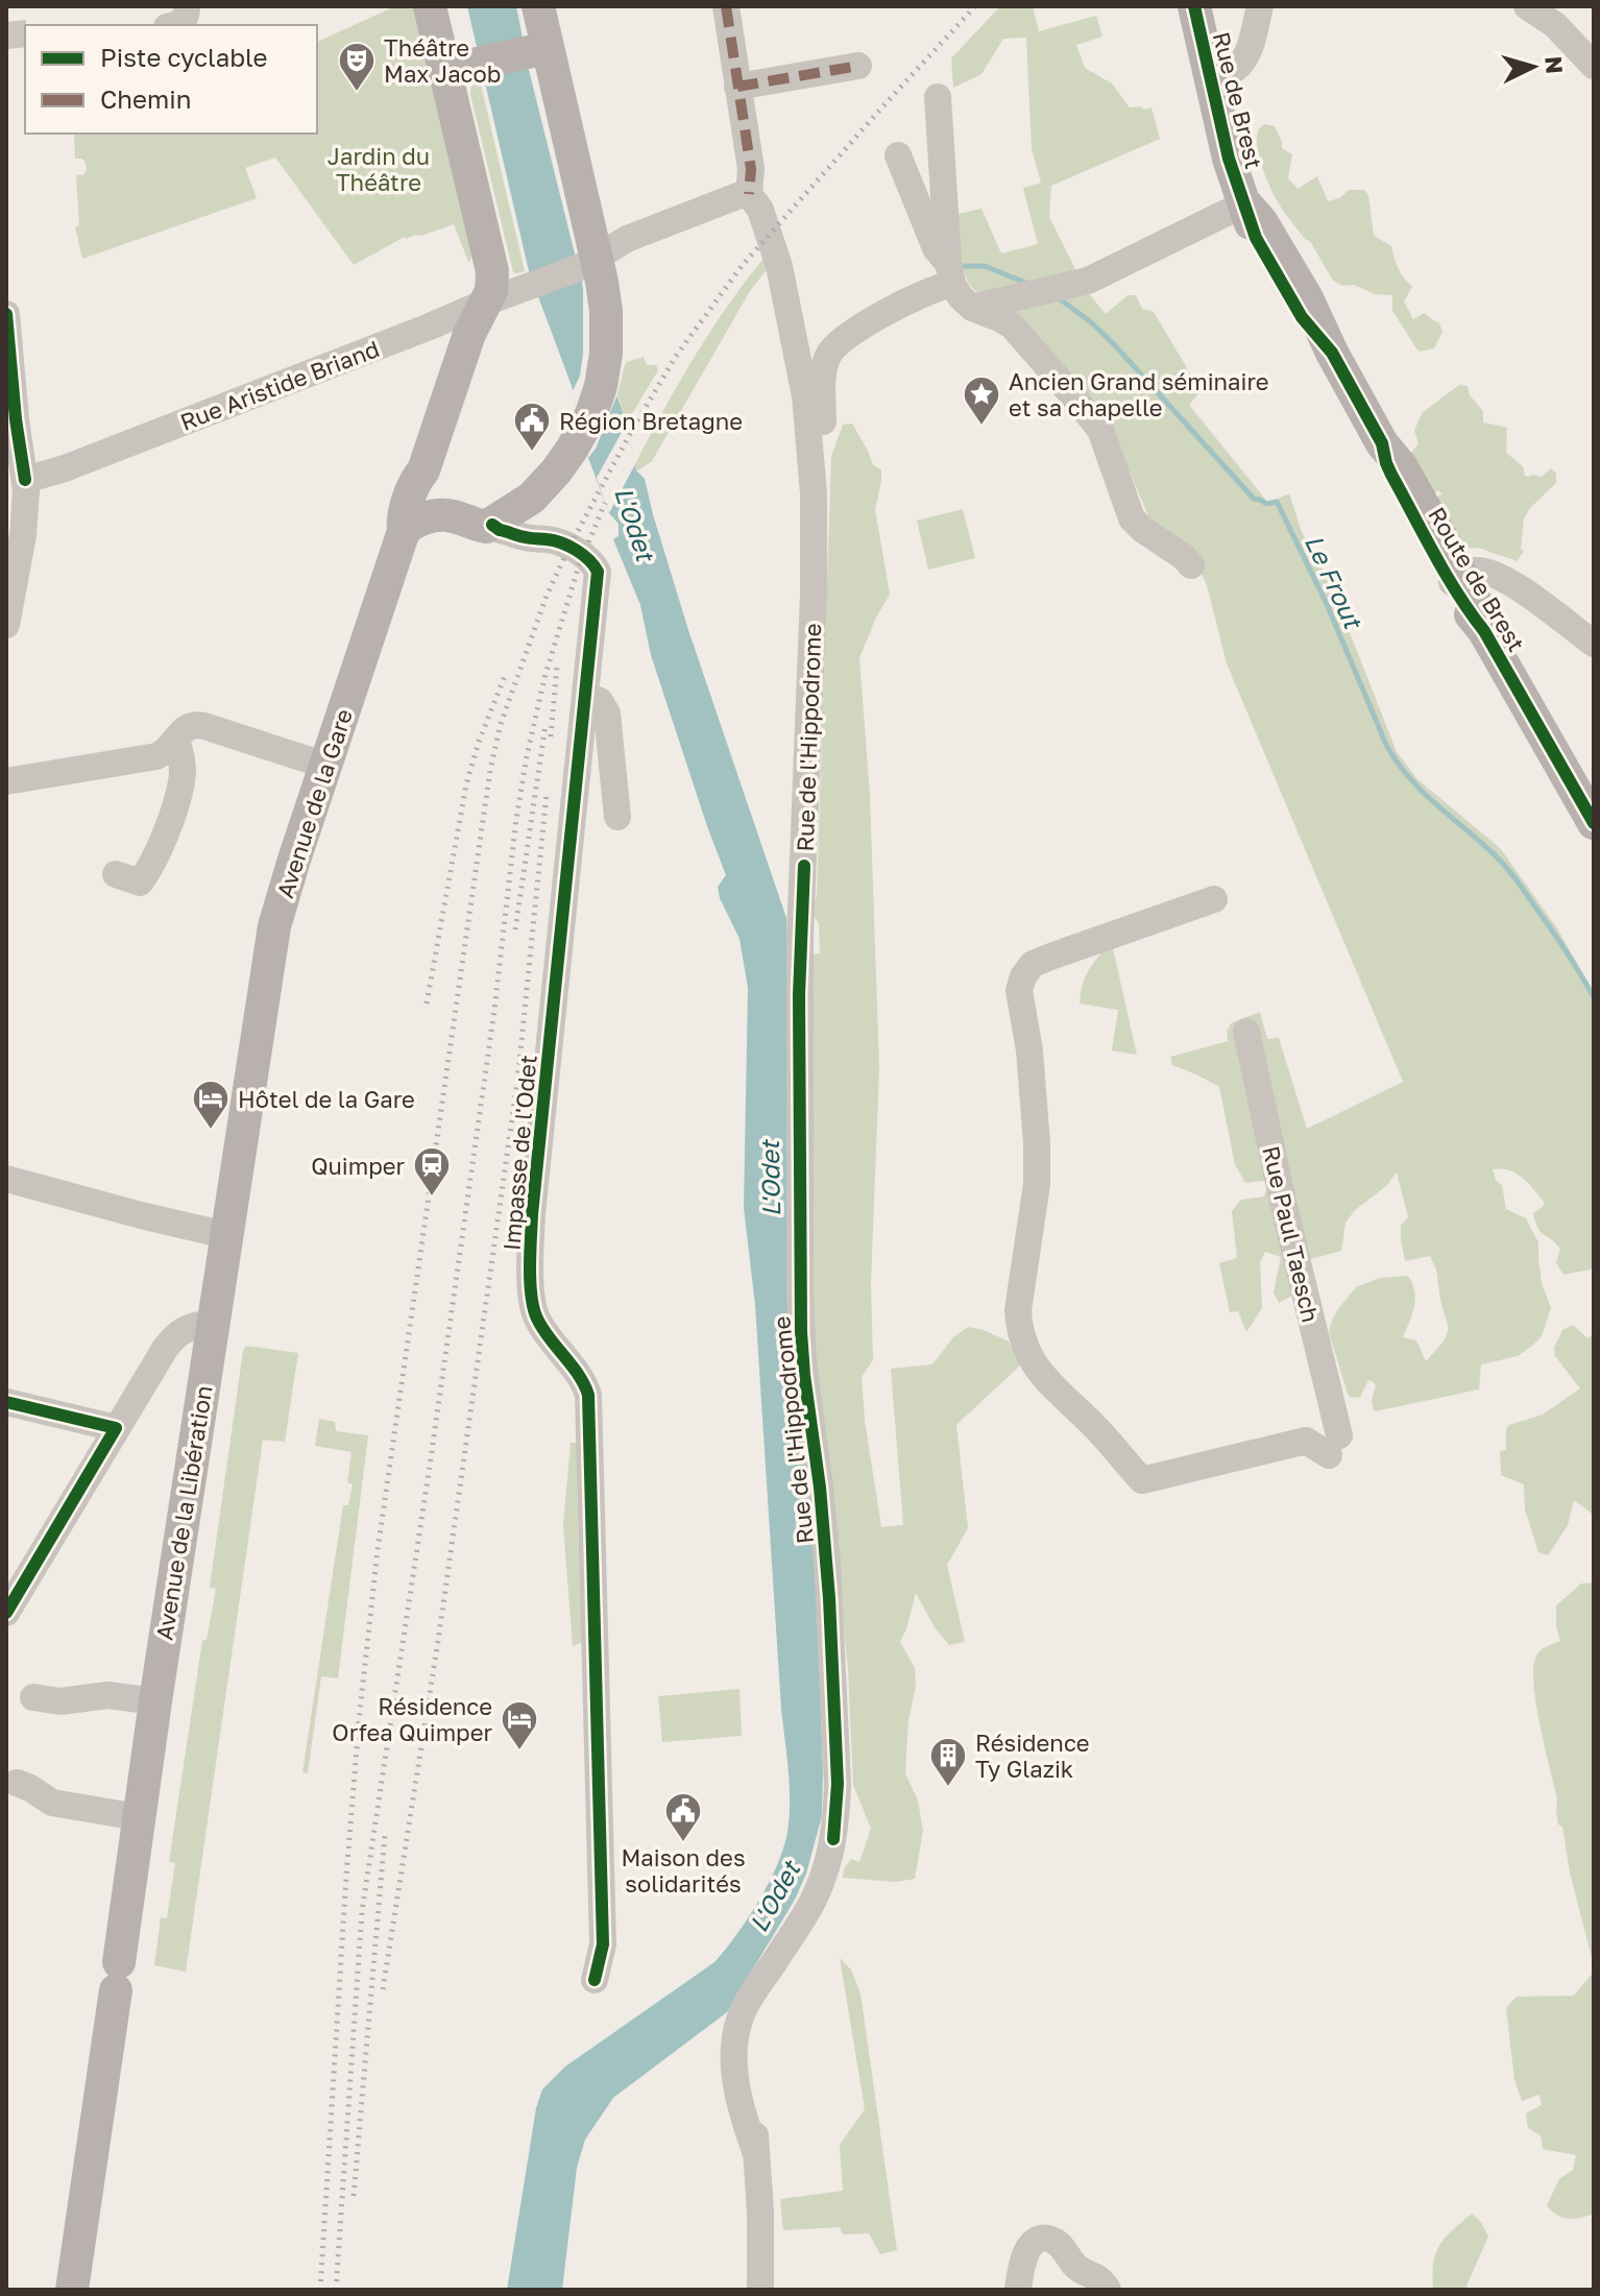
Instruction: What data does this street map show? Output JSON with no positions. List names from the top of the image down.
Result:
{
  "streets": {
    "main road": [
      "Rue de Brest",
      "Route de Brest",
      "Avenue de la Gare",
      "Avenue de la Libération"
    ],
    "street": [
      "Rue Aristide Briand",
      "Rue de l'Hippodrome",
      "Impasse de l'Odet",
      "Rue Paul Taesch"
    ]
  },
  "crossings": [
    ["Rue de Brest", "Route de Brest"],
    ["Rue Aristide Briand", "Avenue de la Gare"],
    ["Avenue de la Gare", "Avenue de la Libération"]
  ],
  "water": ["L'Odet", "Le Frout"],
  "parks": ["Jardin du Théâtre"],
  "places": {
    "theatre": ["Théâtre Max Jacob"],
    "place": ["Ancien Grand séminaire et sa chapelle"],
    "public building": ["Région Bretagne", "Maison des solidarités"],
    "hotel": ["Hôtel de la Gare", "Résidence Orfea Quimper"],
    "station": ["Quimper"],
    "building": ["Résidence Ty Glazik"]
  },
  "legend": ["Piste cyclable", "Chemin"],
  "north": "right"
}
